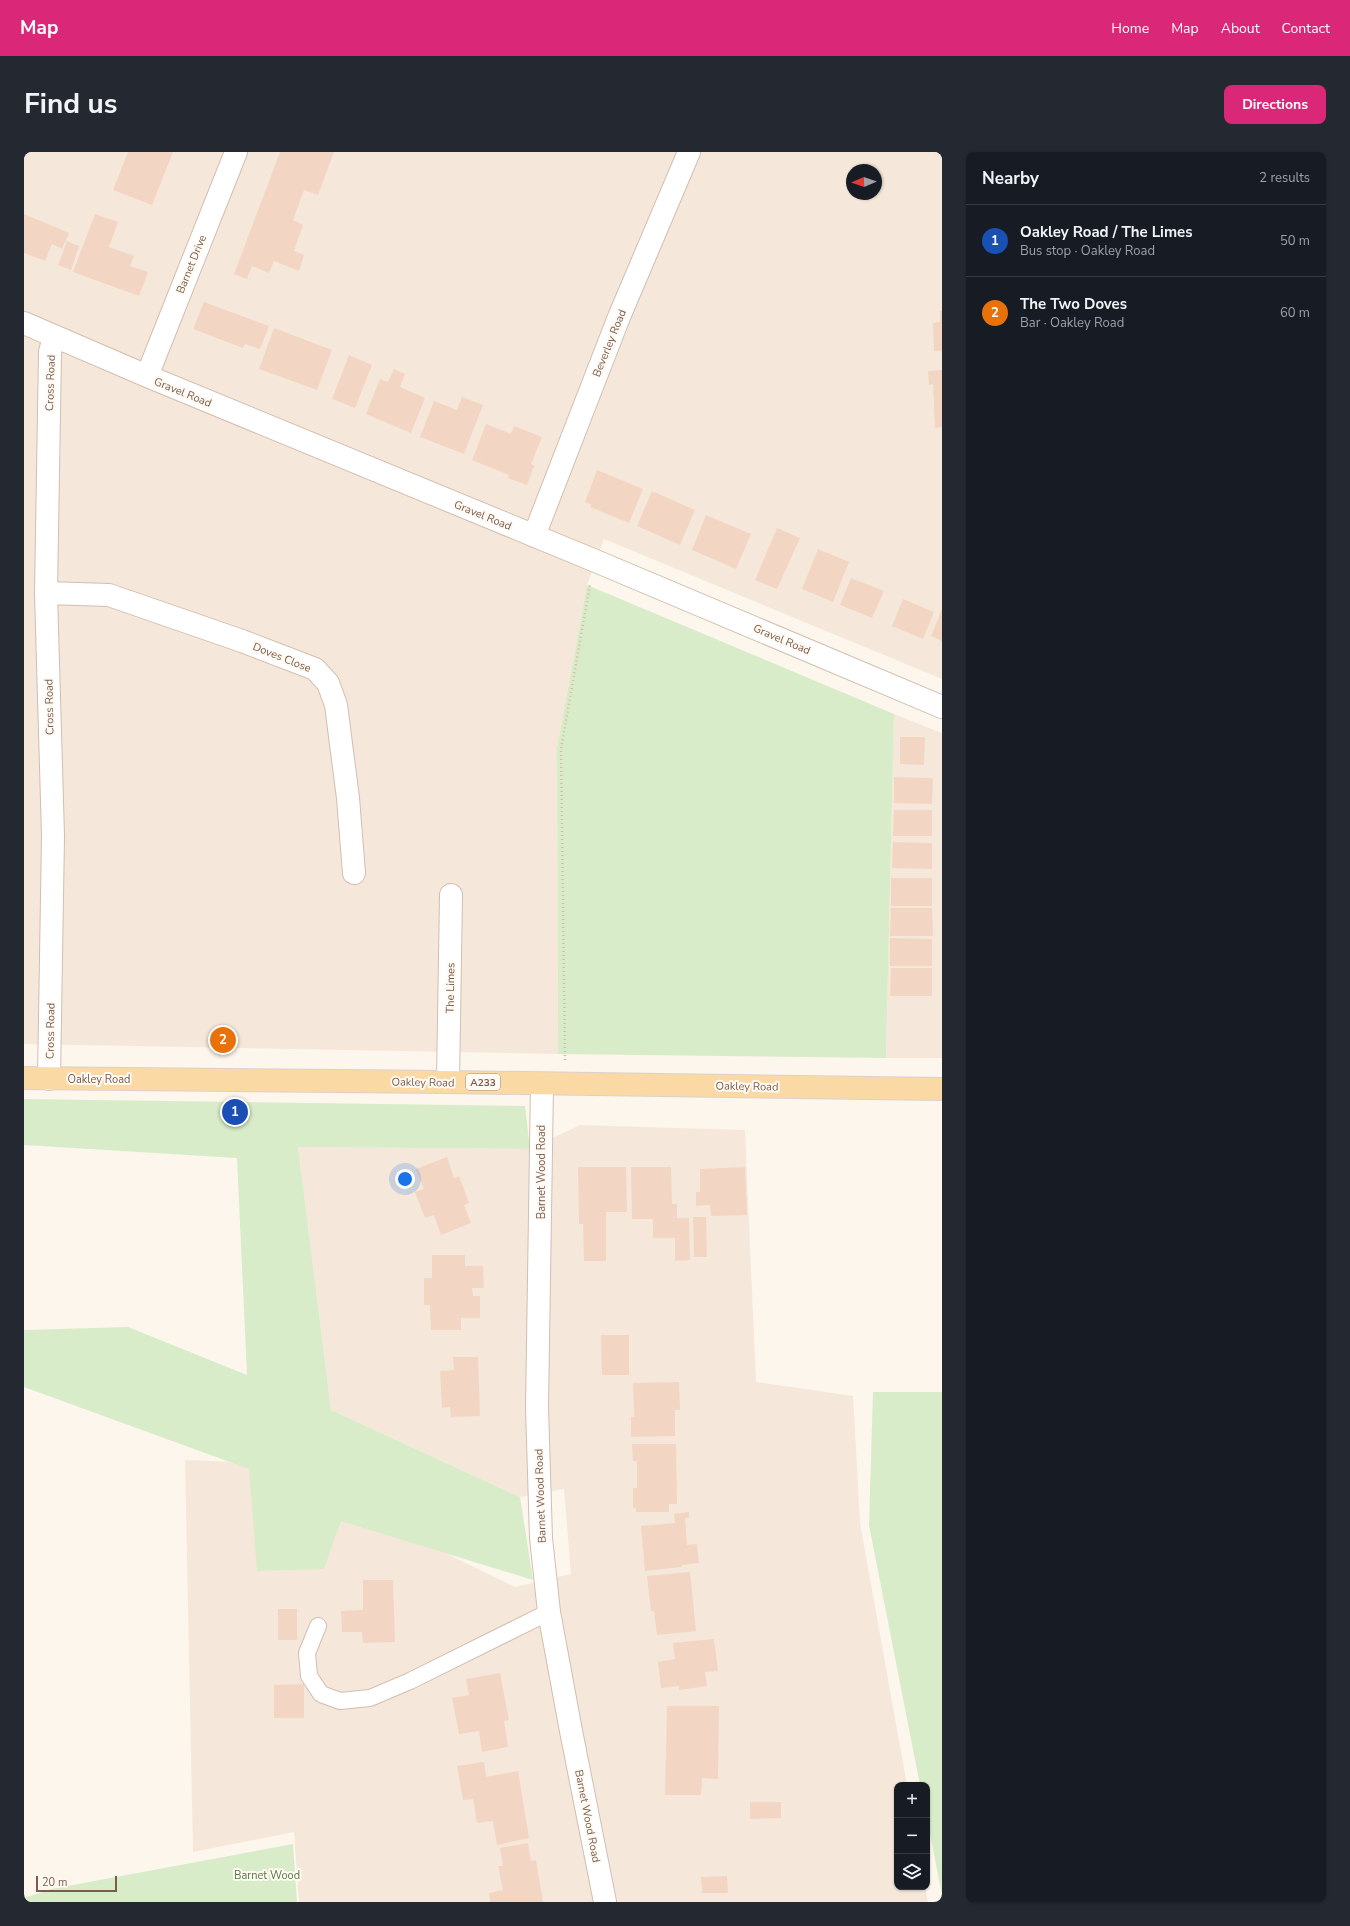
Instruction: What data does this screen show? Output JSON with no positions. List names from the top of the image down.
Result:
{
  "streets": {
    "main road": ["Oakley Road", "A233"],
    "street": [
      "Barnet Drive",
      "Beverley Road",
      "Cross Road",
      "Gravel Road",
      "Doves Close",
      "The Limes",
      "Barnet Wood Road"
    ]
  },
  "crossings": [
    ["Barnet Drive", "Gravel Road"],
    ["Beverley Road", "Gravel Road"],
    ["Cross Road", "Gravel Road"],
    ["Cross Road", "Doves Close"],
    ["Cross Road", "Oakley Road"],
    ["The Limes", "Oakley Road"],
    ["Oakley Road", "Barnet Wood Road"]
  ],
  "parks": ["Barnet Wood"],
  "scale_bar": "20 m",
  "north": "left",
  "page": {
    "header": "Map",
    "nav": [
      "Home",
      "Map",
      "About",
      "Contact"
    ],
    "title": "Find us",
    "buttons": "Directions",
    "heading": ["Nearby", "2 results"],
    "list": [
      {
        "mark": "1",
        "name": "Oakley Road / The Limes",
        "note": "Bus stop · Oakley Road",
        "value": "50 m"
      },
      {
        "mark": "2",
        "name": "The Two Doves",
        "note": "Bar · Oakley Road",
        "value": "60 m"
      }
    ],
    "pins": ["2", "1"],
    "map_buttons": ["+", "−"],
    "scale": "20 m"
  }
}
